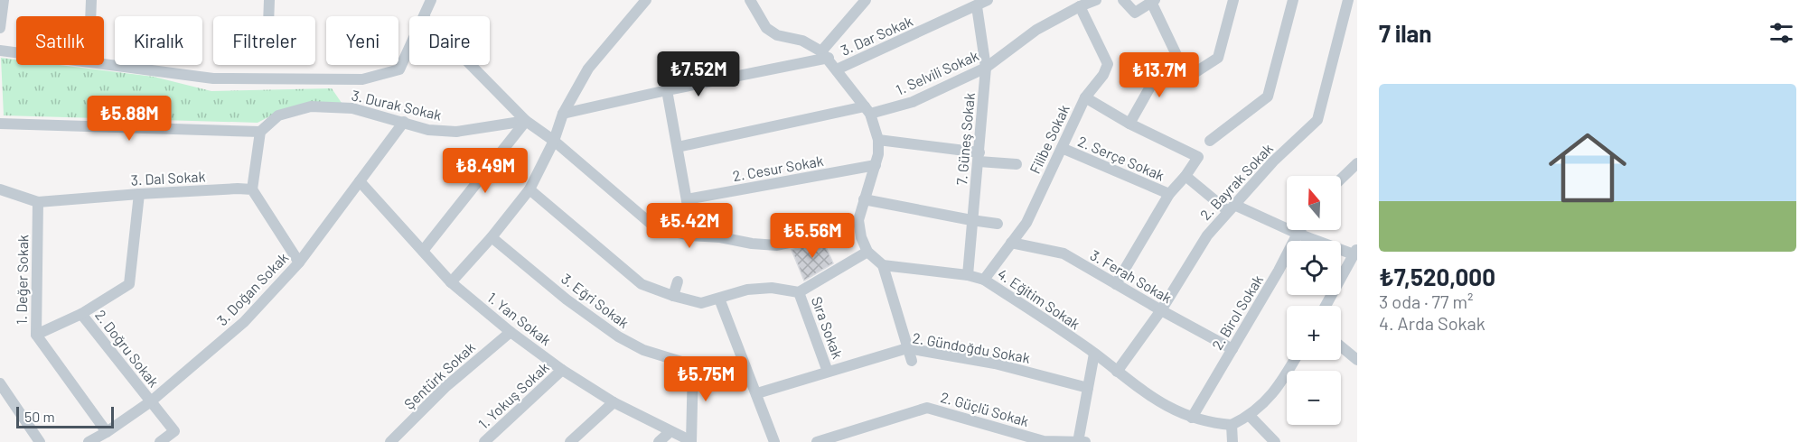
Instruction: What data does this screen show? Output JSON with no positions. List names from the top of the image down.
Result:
{
  "streets": {
    "street": [
      "3. Dar Sokak",
      "1. Selvili Sokak",
      "3. Durak Sokak",
      "7. Güneş Sokak",
      "Filibe Sokak",
      "2. Serçe Sokak",
      "2. Cesur Sokak",
      "3. Dal Sokak",
      "2. Bayrak Sokak",
      "3. Ferah Sokak",
      "1. Değer Sokak",
      "3. Doğan Sokak",
      "4. Eğitim Sokak",
      "3. Eğri Sokak",
      "2. Birol Sokak",
      "1. Yan Sokak",
      "Sıra Sokak",
      "2. Gündoğdu Sokak",
      "2. Doğru Sokak",
      "Şentürk Sokak",
      "1. Yokuş Sokak",
      "2. Güçlü Sokak"
    ]
  },
  "crossings": [
    ["3. Dar Sokak", "7. Güneş Sokak"],
    ["1. Selvili Sokak", "7. Güneş Sokak"],
    ["1. Selvili Sokak", "Filibe Sokak"],
    ["3. Durak Sokak", "3. Doğan Sokak"],
    ["7. Güneş Sokak", "4. Eğitim Sokak"],
    ["Filibe Sokak", "2. Serçe Sokak"],
    ["Filibe Sokak", "3. Ferah Sokak"],
    ["Filibe Sokak", "4. Eğitim Sokak"],
    ["3. Dal Sokak", "1. Değer Sokak"],
    ["2. Bayrak Sokak", "3. Ferah Sokak"],
    ["2. Bayrak Sokak", "4. Eğitim Sokak"],
    ["3. Ferah Sokak", "2. Birol Sokak"],
    ["1. Değer Sokak", "3. Doğan Sokak"],
    ["3. Doğan Sokak", "1. Yan Sokak"],
    ["3. Doğan Sokak", "2. Doğru Sokak"],
    ["4. Eğitim Sokak", "2. Birol Sokak"],
    ["3. Eğri Sokak", "1. Yan Sokak"],
    ["1. Yan Sokak", "Şentürk Sokak"],
    ["1. Yan Sokak", "1. Yokuş Sokak"],
    ["Sıra Sokak", "2. Gündoğdu Sokak"]
  ],
  "scale_bar": "50 m",
  "north": "top",
  "page": {
    "heading": "7 ilan",
    "chip": [
      "Satılık",
      "Kiralık",
      "Filtreler",
      "Yeni",
      "Daire"
    ],
    "price": [
      "₺7.52M",
      "₺13.7M",
      "₺5.88M",
      "₺8.49M",
      "₺5.42M",
      "₺5.56M",
      "₺5.75M"
    ],
    "list": [
      {
        "name": "₺7,520,000",
        "note": "3 oda · 77 m² · 4. Arda Sokak"
      }
    ],
    "map_buttons": ["+", "−"],
    "scale": "50 m"
  }
}
